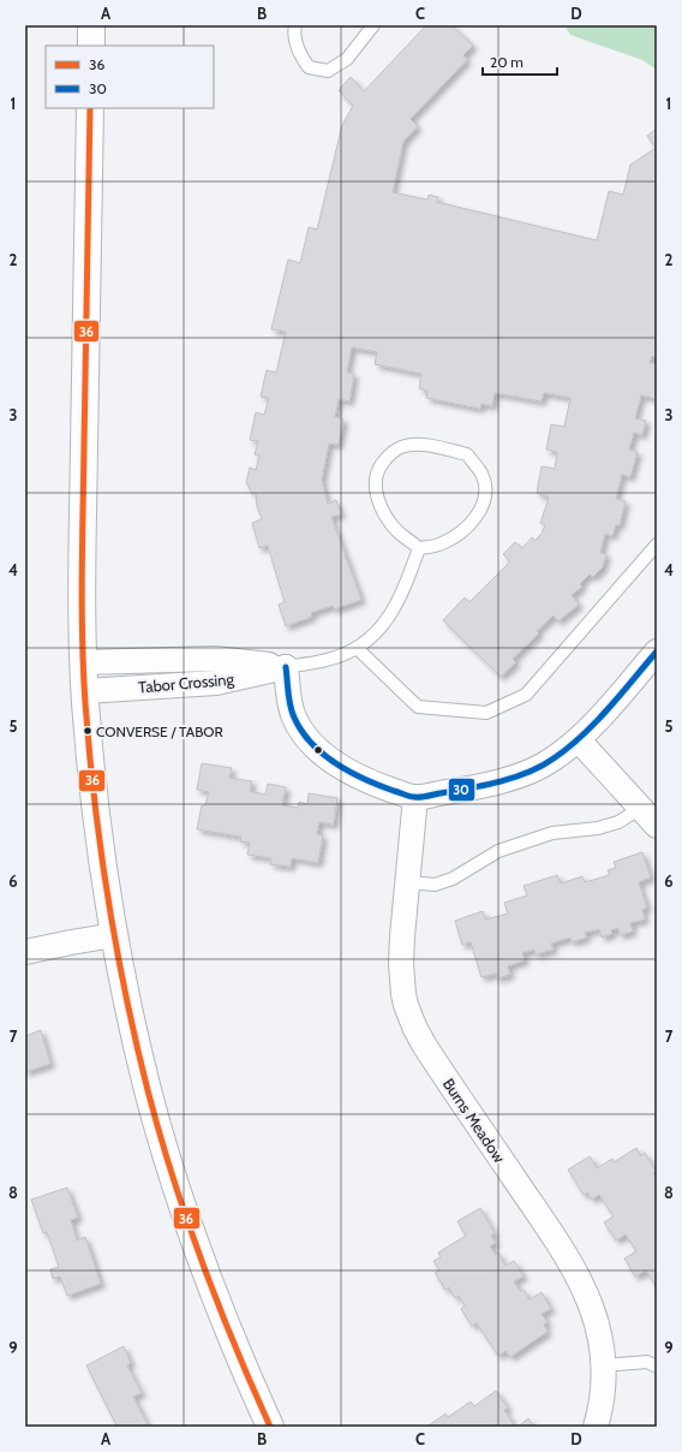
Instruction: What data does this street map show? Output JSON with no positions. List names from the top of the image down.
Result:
{
  "streets": {
    "street": ["Tabor Crossing", "Burns Meadow"]
  },
  "places": ["CONVERSE / TABOR"],
  "lines": ["transit line 36", "transit line 30"],
  "legend": ["36", "30"],
  "scale_bar": "20 m",
  "grid": {
    "columns": [
      "A",
      "B",
      "C",
      "D"
    ],
    "rows": [
      "1",
      "2",
      "3",
      "4",
      "5",
      "6",
      "7",
      "8",
      "9"
    ]
  }
}
